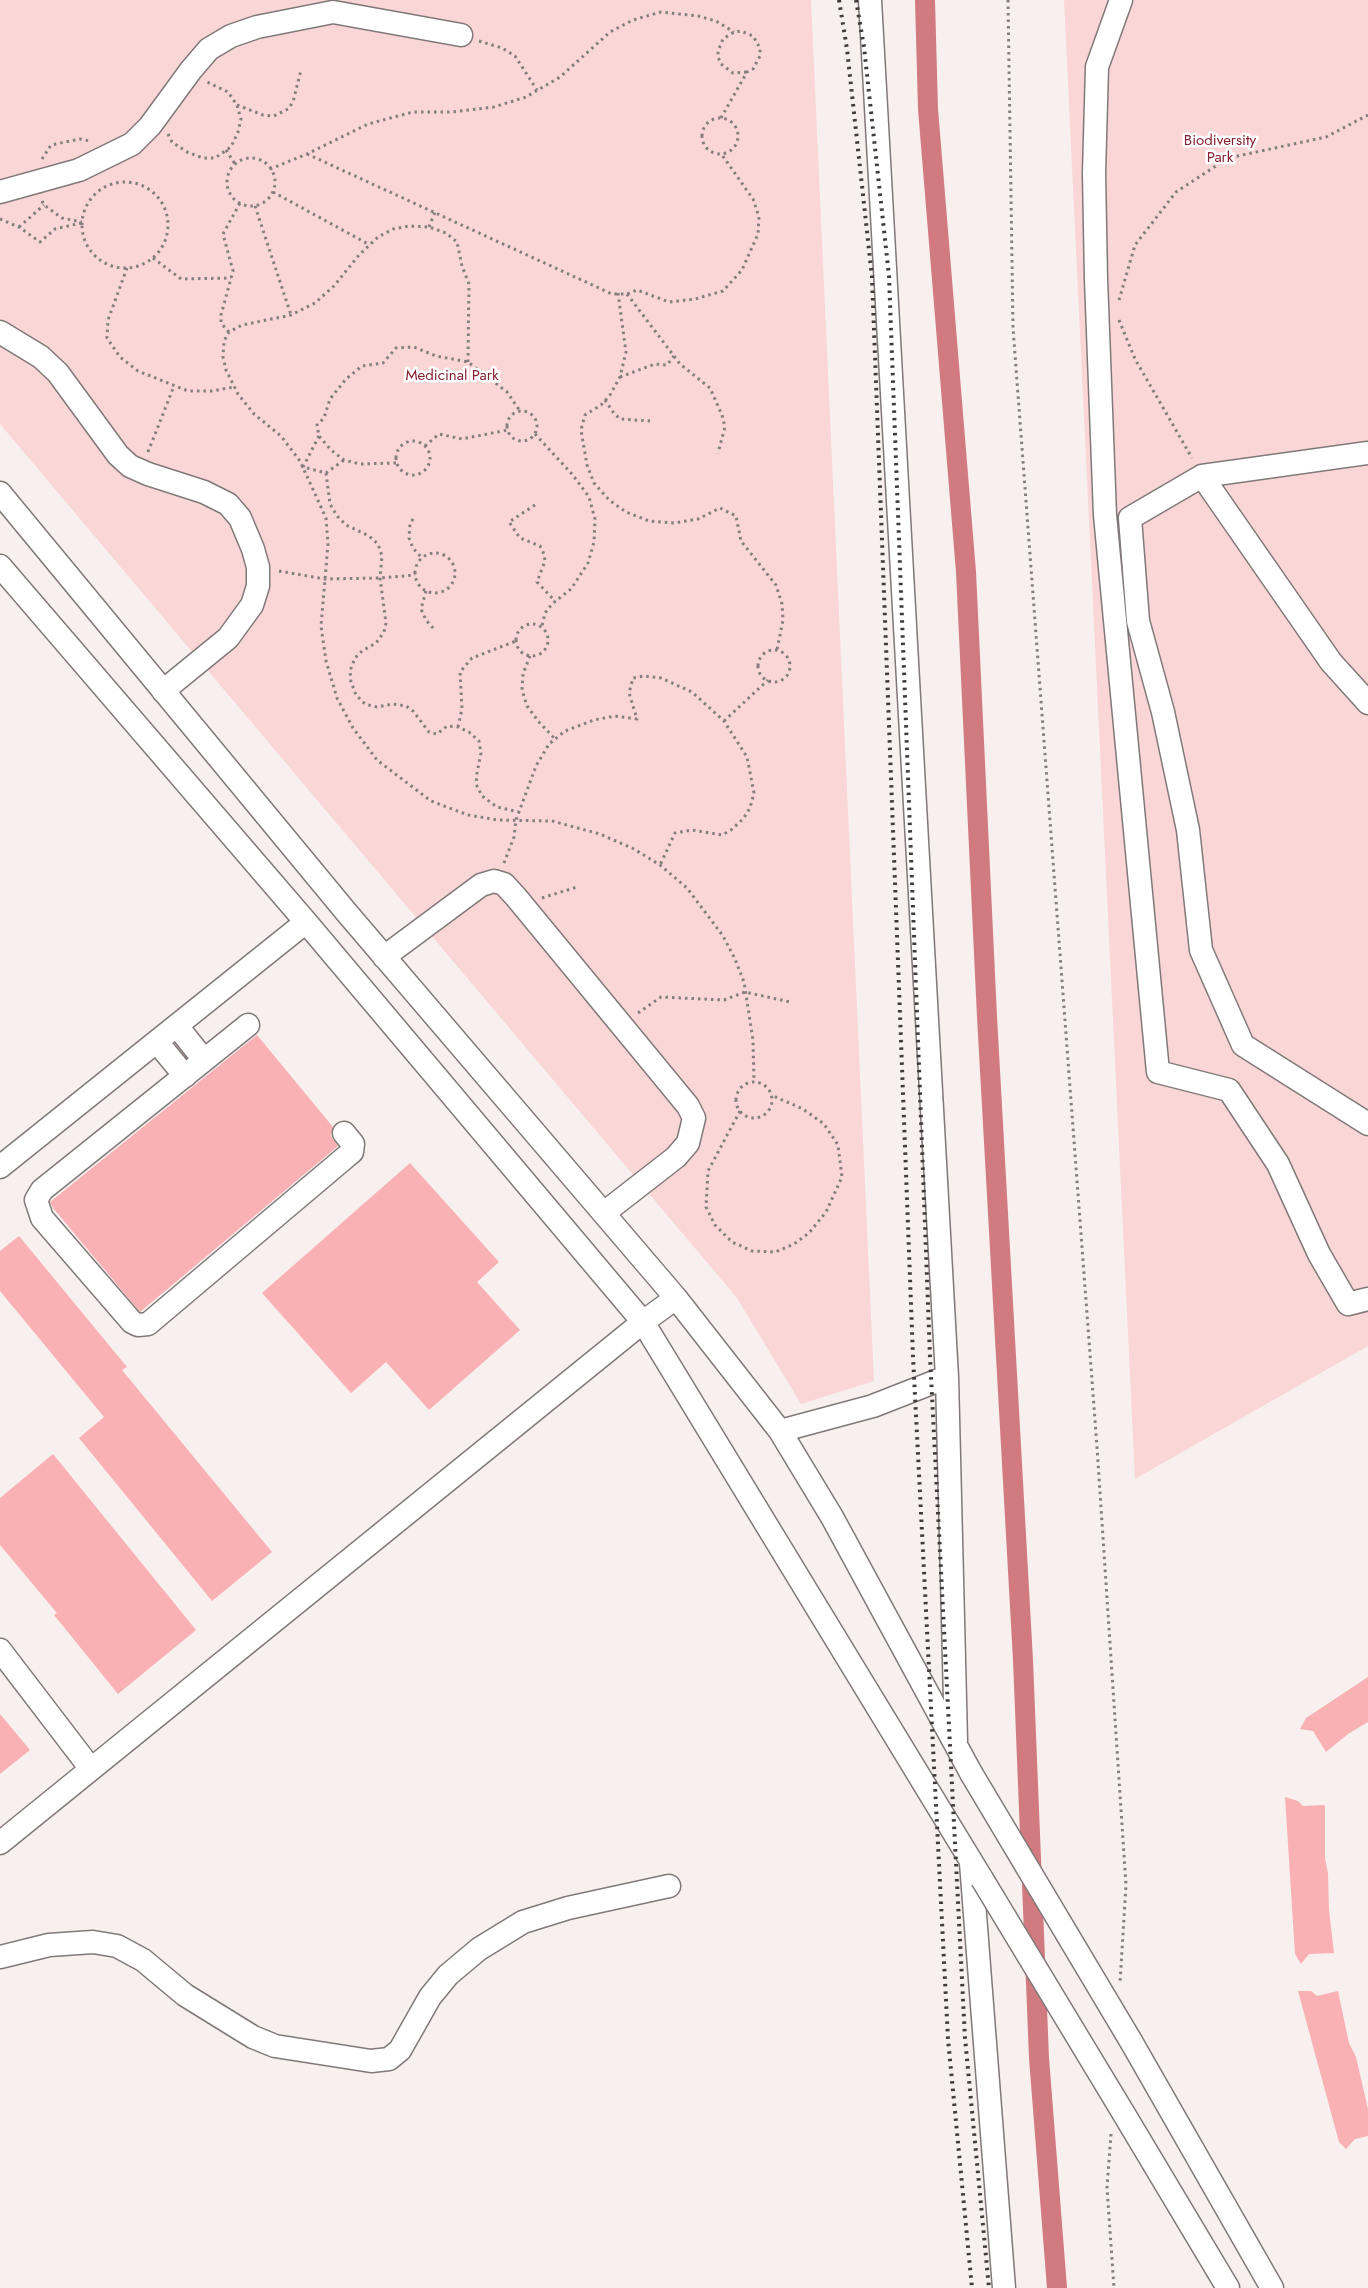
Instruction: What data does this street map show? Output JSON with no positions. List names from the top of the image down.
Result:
{
  "parks": ["Biodiversity Park", "Medicinal Park"]
}
